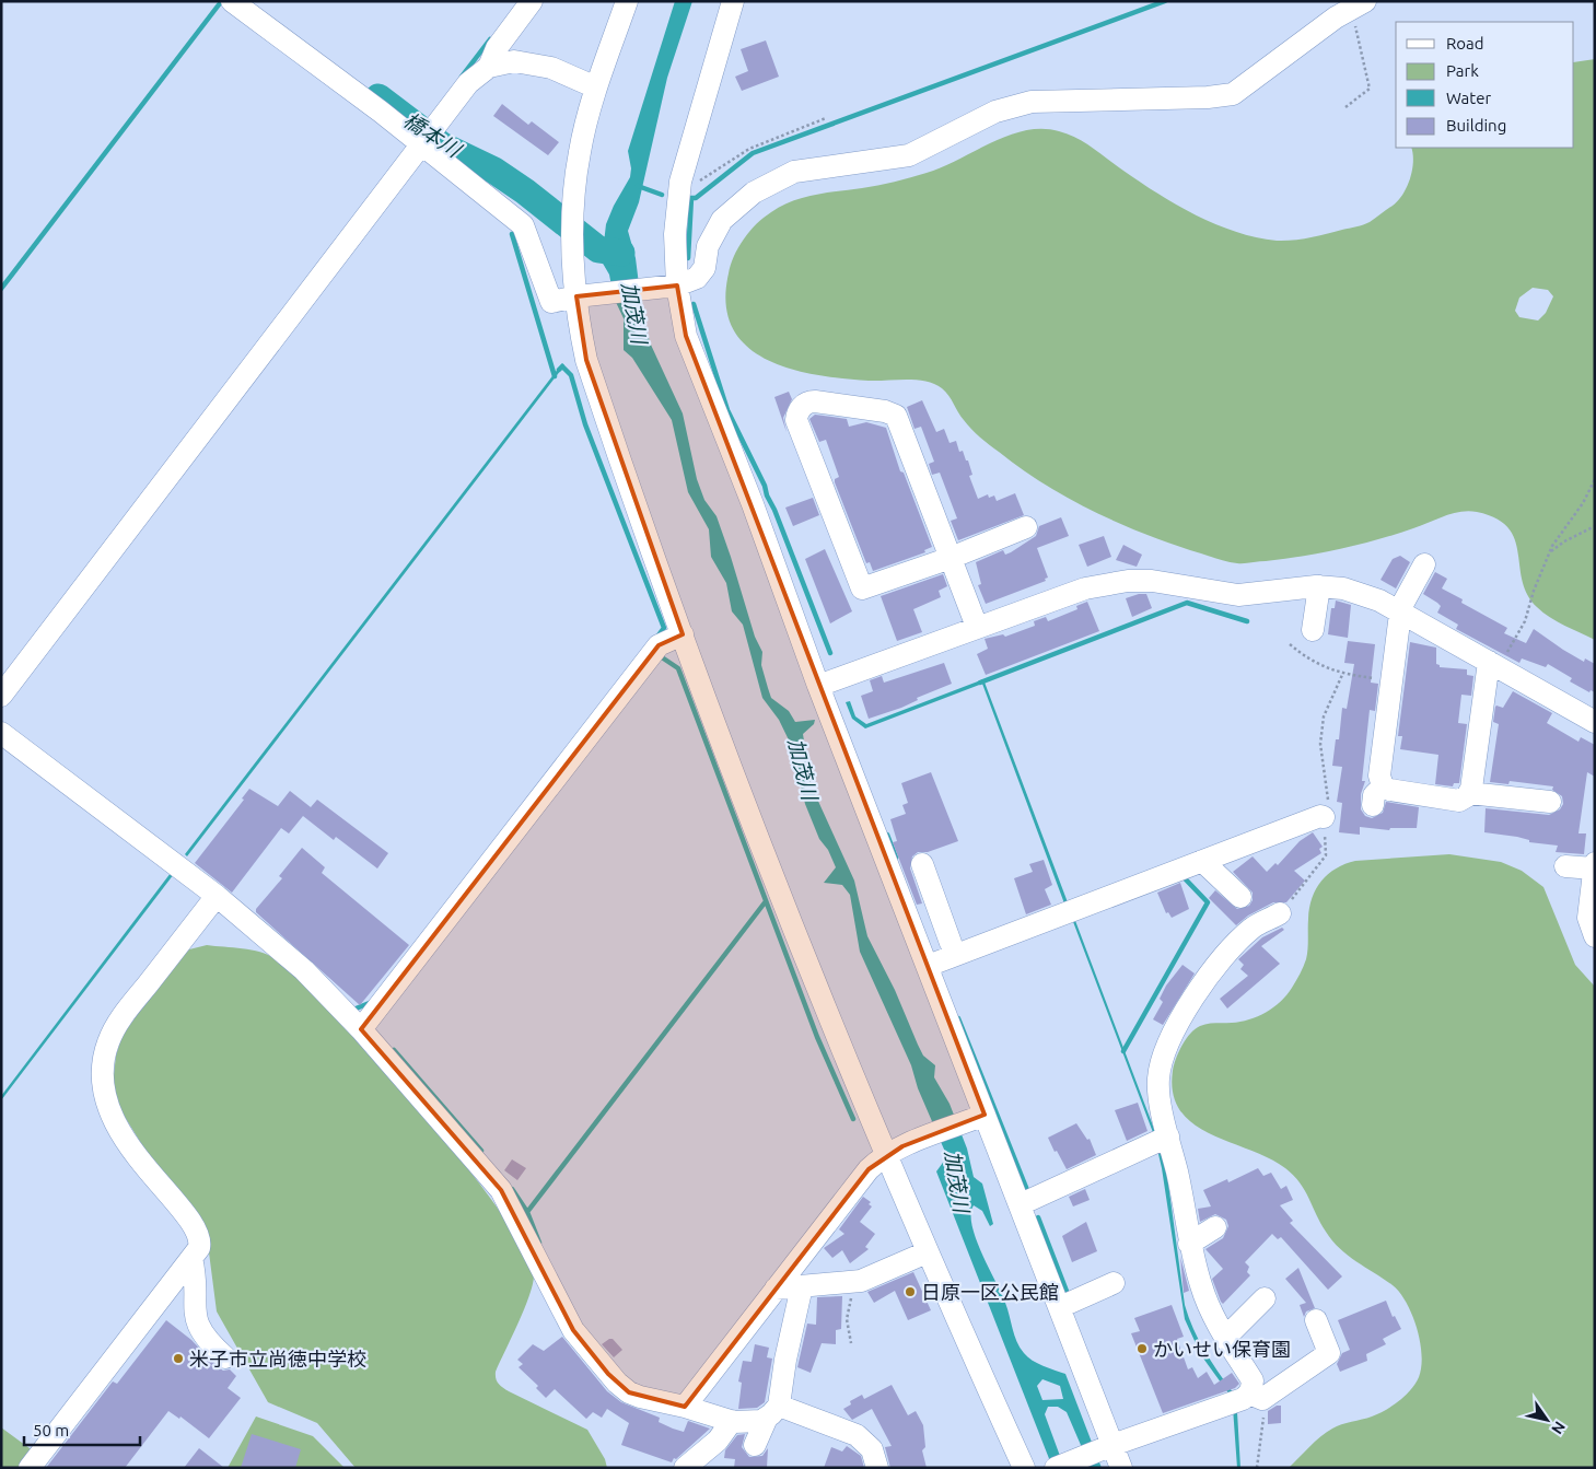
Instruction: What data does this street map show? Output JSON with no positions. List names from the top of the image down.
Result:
{
  "water": ["橋本川", "加茂川"],
  "places": ["日原一区公民館", "かいせい保育園", "米子市立尚徳中学校"],
  "legend": [
    "Road",
    "Park",
    "Water",
    "Building"
  ],
  "scale_bar": "50 m",
  "north": "bottom right"
}
